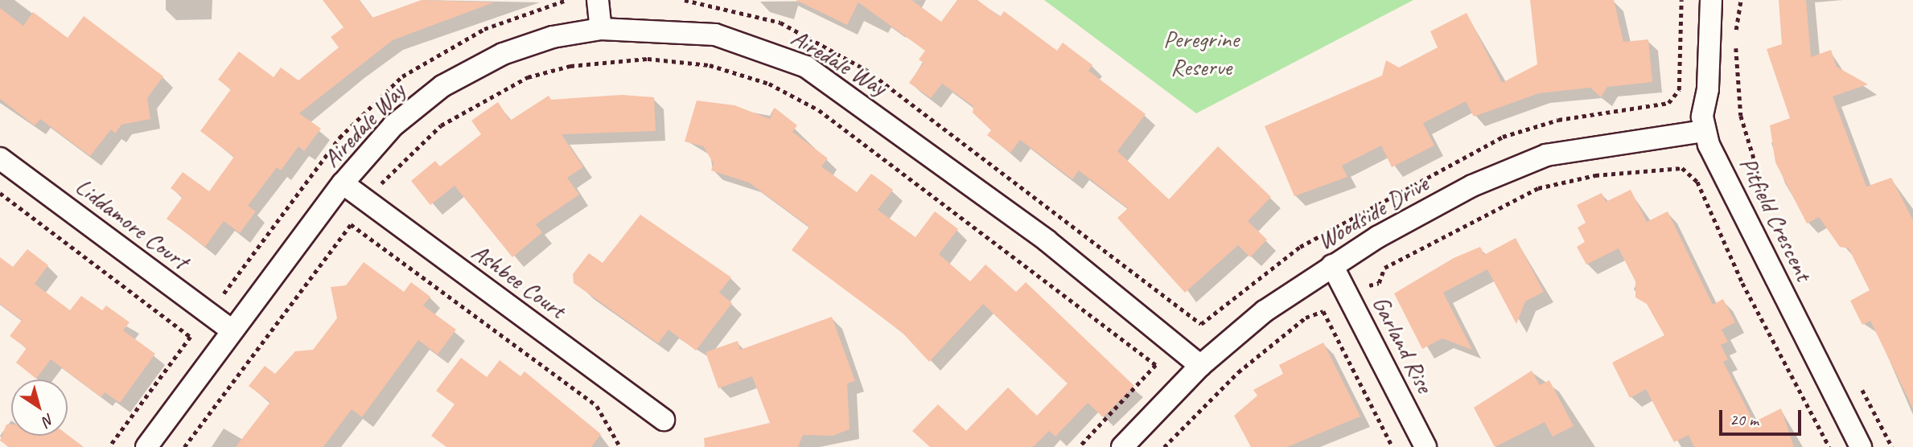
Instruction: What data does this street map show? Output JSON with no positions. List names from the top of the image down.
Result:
{
  "streets": {
    "street": [
      "Airedale Way",
      "Woodside Drive",
      "Pitfield Crescent",
      "Liddamore Court",
      "Ashbee Court",
      "Garland Rise"
    ]
  },
  "crossings": [
    ["Airedale Way", "Woodside Drive"],
    ["Airedale Way", "Liddamore Court"],
    ["Airedale Way", "Ashbee Court"],
    ["Woodside Drive", "Pitfield Crescent"],
    ["Woodside Drive", "Garland Rise"]
  ],
  "parks": ["Peregrine Reserve"],
  "scale_bar": "20 m",
  "north": "bottom right"
}
